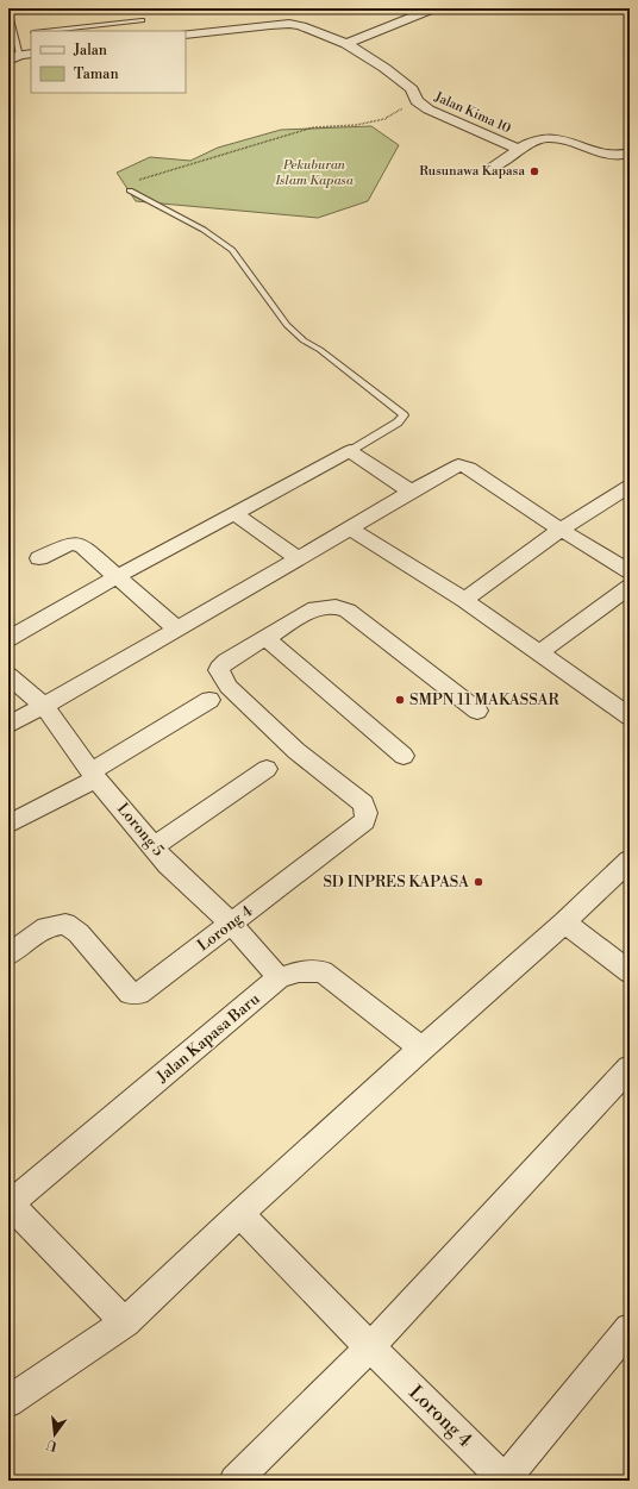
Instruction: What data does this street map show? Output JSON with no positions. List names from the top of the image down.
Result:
{
  "streets": {
    "street": [
      "Jalan Kima 10",
      "Lorong 5",
      "Lorong 4",
      "Jalan Kapasa Baru"
    ]
  },
  "crossings": [
    ["Lorong 5", "Lorong 4"],
    ["Lorong 5", "Jalan Kapasa Baru"]
  ],
  "parks": ["Pekuburan Islam Kapasa"],
  "places": ["Rusunawa Kapasa", "SMPN 11 MAKASSAR", "SD INPRES KAPASA"],
  "legend": ["Jalan", "Taman"],
  "north": "bottom"
}
